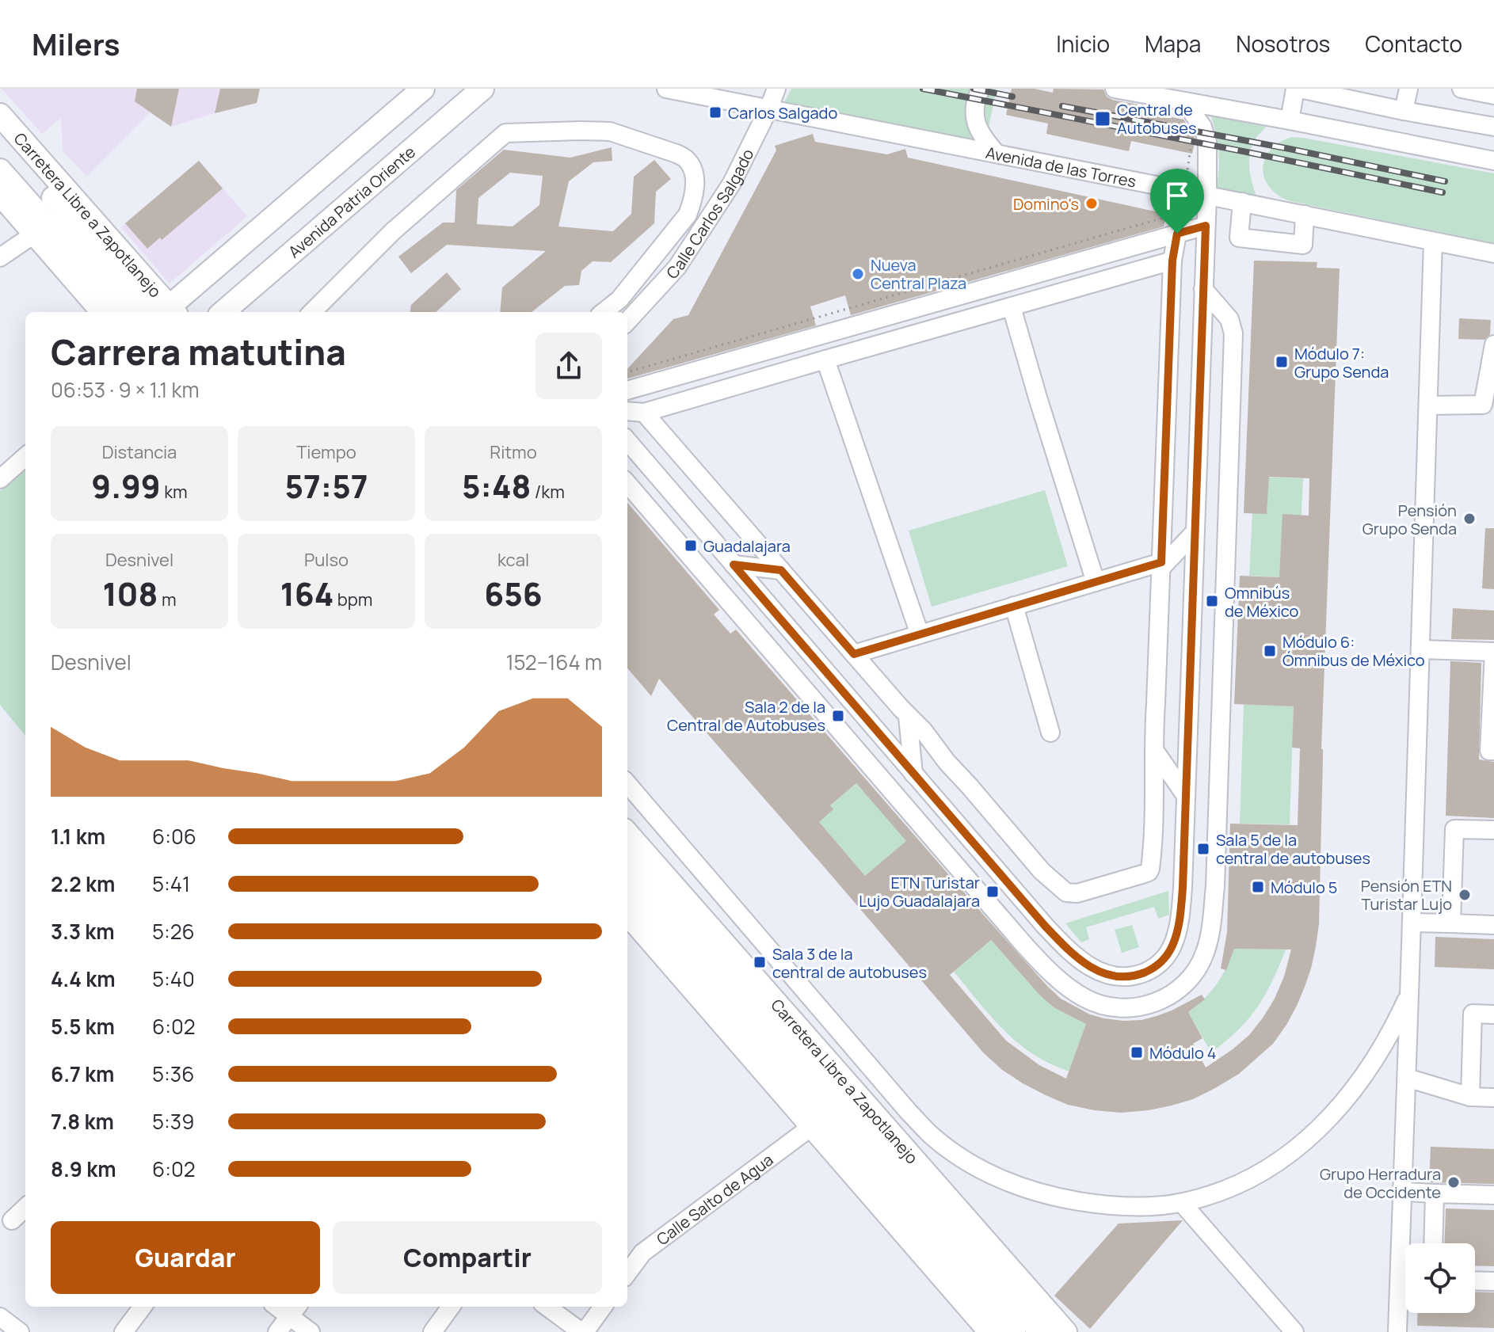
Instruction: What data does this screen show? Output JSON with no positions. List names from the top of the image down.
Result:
{
  "streets": {
    "main road": ["Avenida Patria Oriente", "Carretera Libre a Zapotlanejo"],
    "street": ["Avenida de las Torres", "Calle Carlos Salgado", "Calle Salto de Agua"]
  },
  "crossings": [
    ["Avenida de las Torres", "Calle Carlos Salgado"]
  ],
  "places": {
    "transit": [
      "Carlos Salgado",
      "Central de Autobuses",
      "Módulo 7: Grupo Senda",
      "Guadalajara",
      "Omnibús de México",
      "Módulo 6: Ómnibus de México",
      "Sala 2 de la Central de Autobuses",
      "Sala 5 de la central de autobuses",
      "Módulo 5",
      "ETN Turistar Lujo Guadalajara",
      "Sala 3 de la central de autobuses",
      "Módulo 4"
    ],
    "other": [
      "Domino's",
      "Nueva Central Plaza",
      "Pensión Grupo Senda",
      "Pensión ETN Turistar Lujo",
      "Grupo Herradura de Occidente"
    ]
  },
  "page": {
    "header": "Milers",
    "nav": [
      "Inicio",
      "Mapa",
      "Nosotros",
      "Contacto"
    ],
    "heading": ["Carrera matutina", "06:53 · 9 × 1.1 km"],
    "stats": [
      ["Distancia", "9.99 km"],
      ["Tiempo", "57:57"],
      ["Ritmo", "5:48 /km"],
      ["Desnivel", "108 m"],
      ["Pulso", "164 bpm"],
      ["kcal", "656"]
    ],
    "chart": ["Desnivel", "152–164 m"],
    "list": [
      {
        "name": "1.1 km",
        "note": "6:06"
      },
      {
        "name": "2.2 km",
        "note": "5:41"
      },
      {
        "name": "3.3 km",
        "note": "5:26"
      },
      {
        "name": "4.4 km",
        "note": "5:40"
      },
      {
        "name": "5.5 km",
        "note": "6:02"
      },
      {
        "name": "6.7 km",
        "note": "5:36"
      },
      {
        "name": "7.8 km",
        "note": "5:39"
      },
      {
        "name": "8.9 km",
        "note": "6:02"
      }
    ],
    "buttons": ["Guardar", "Compartir"]
  }
}
